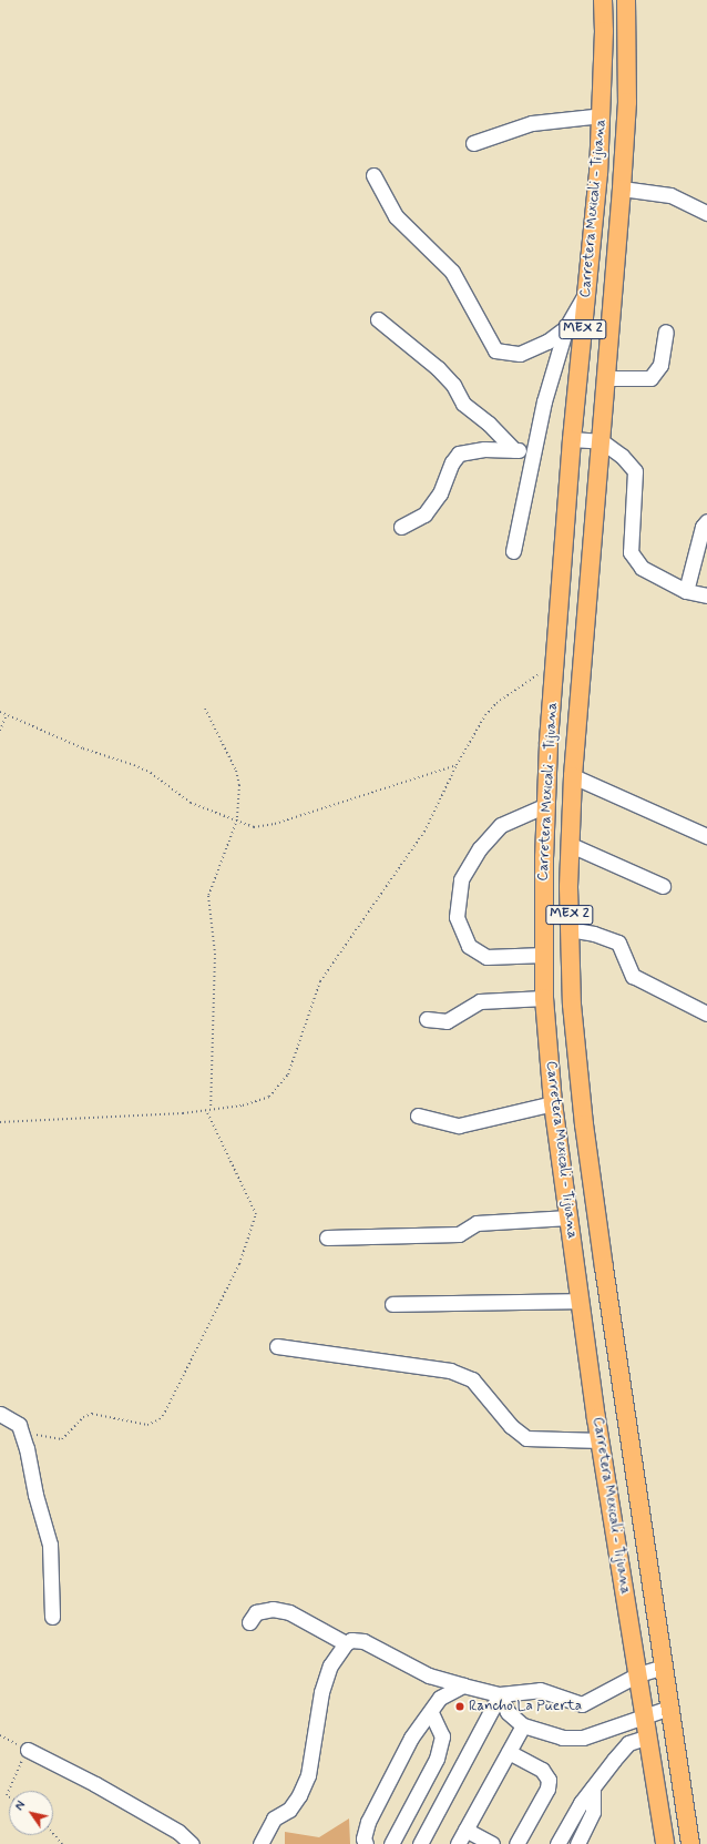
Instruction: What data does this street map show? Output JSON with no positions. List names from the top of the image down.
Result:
{
  "streets": {
    "main road": ["Carretera Mexicali - Tijuana", "MEX 2"]
  },
  "places": ["Rancho La Puerta"],
  "north": "top left"
}
